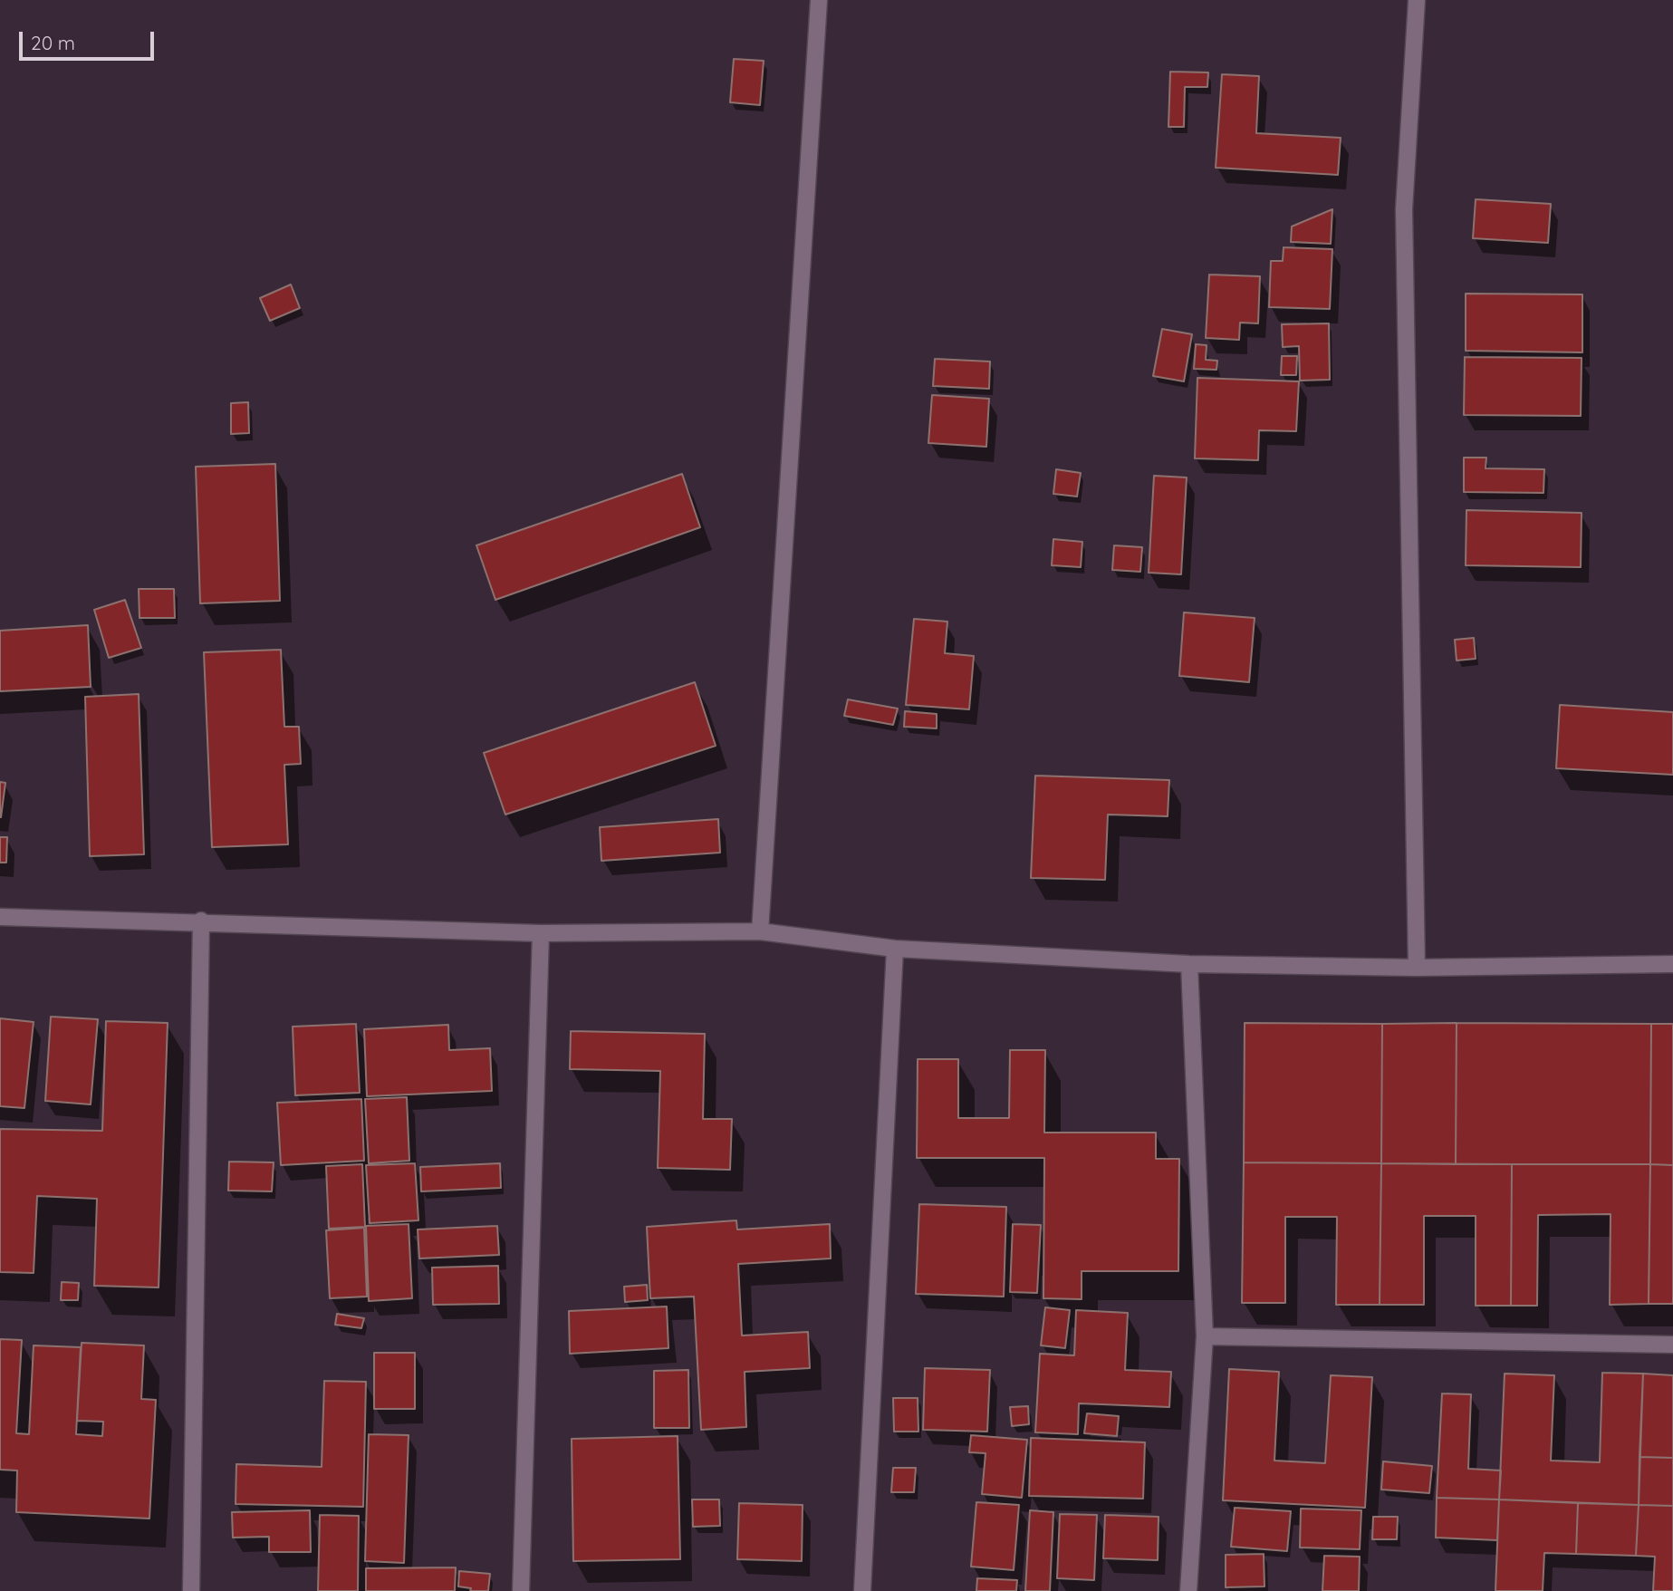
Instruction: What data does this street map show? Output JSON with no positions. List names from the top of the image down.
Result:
{
  "scale_bar": "20 m"
}
